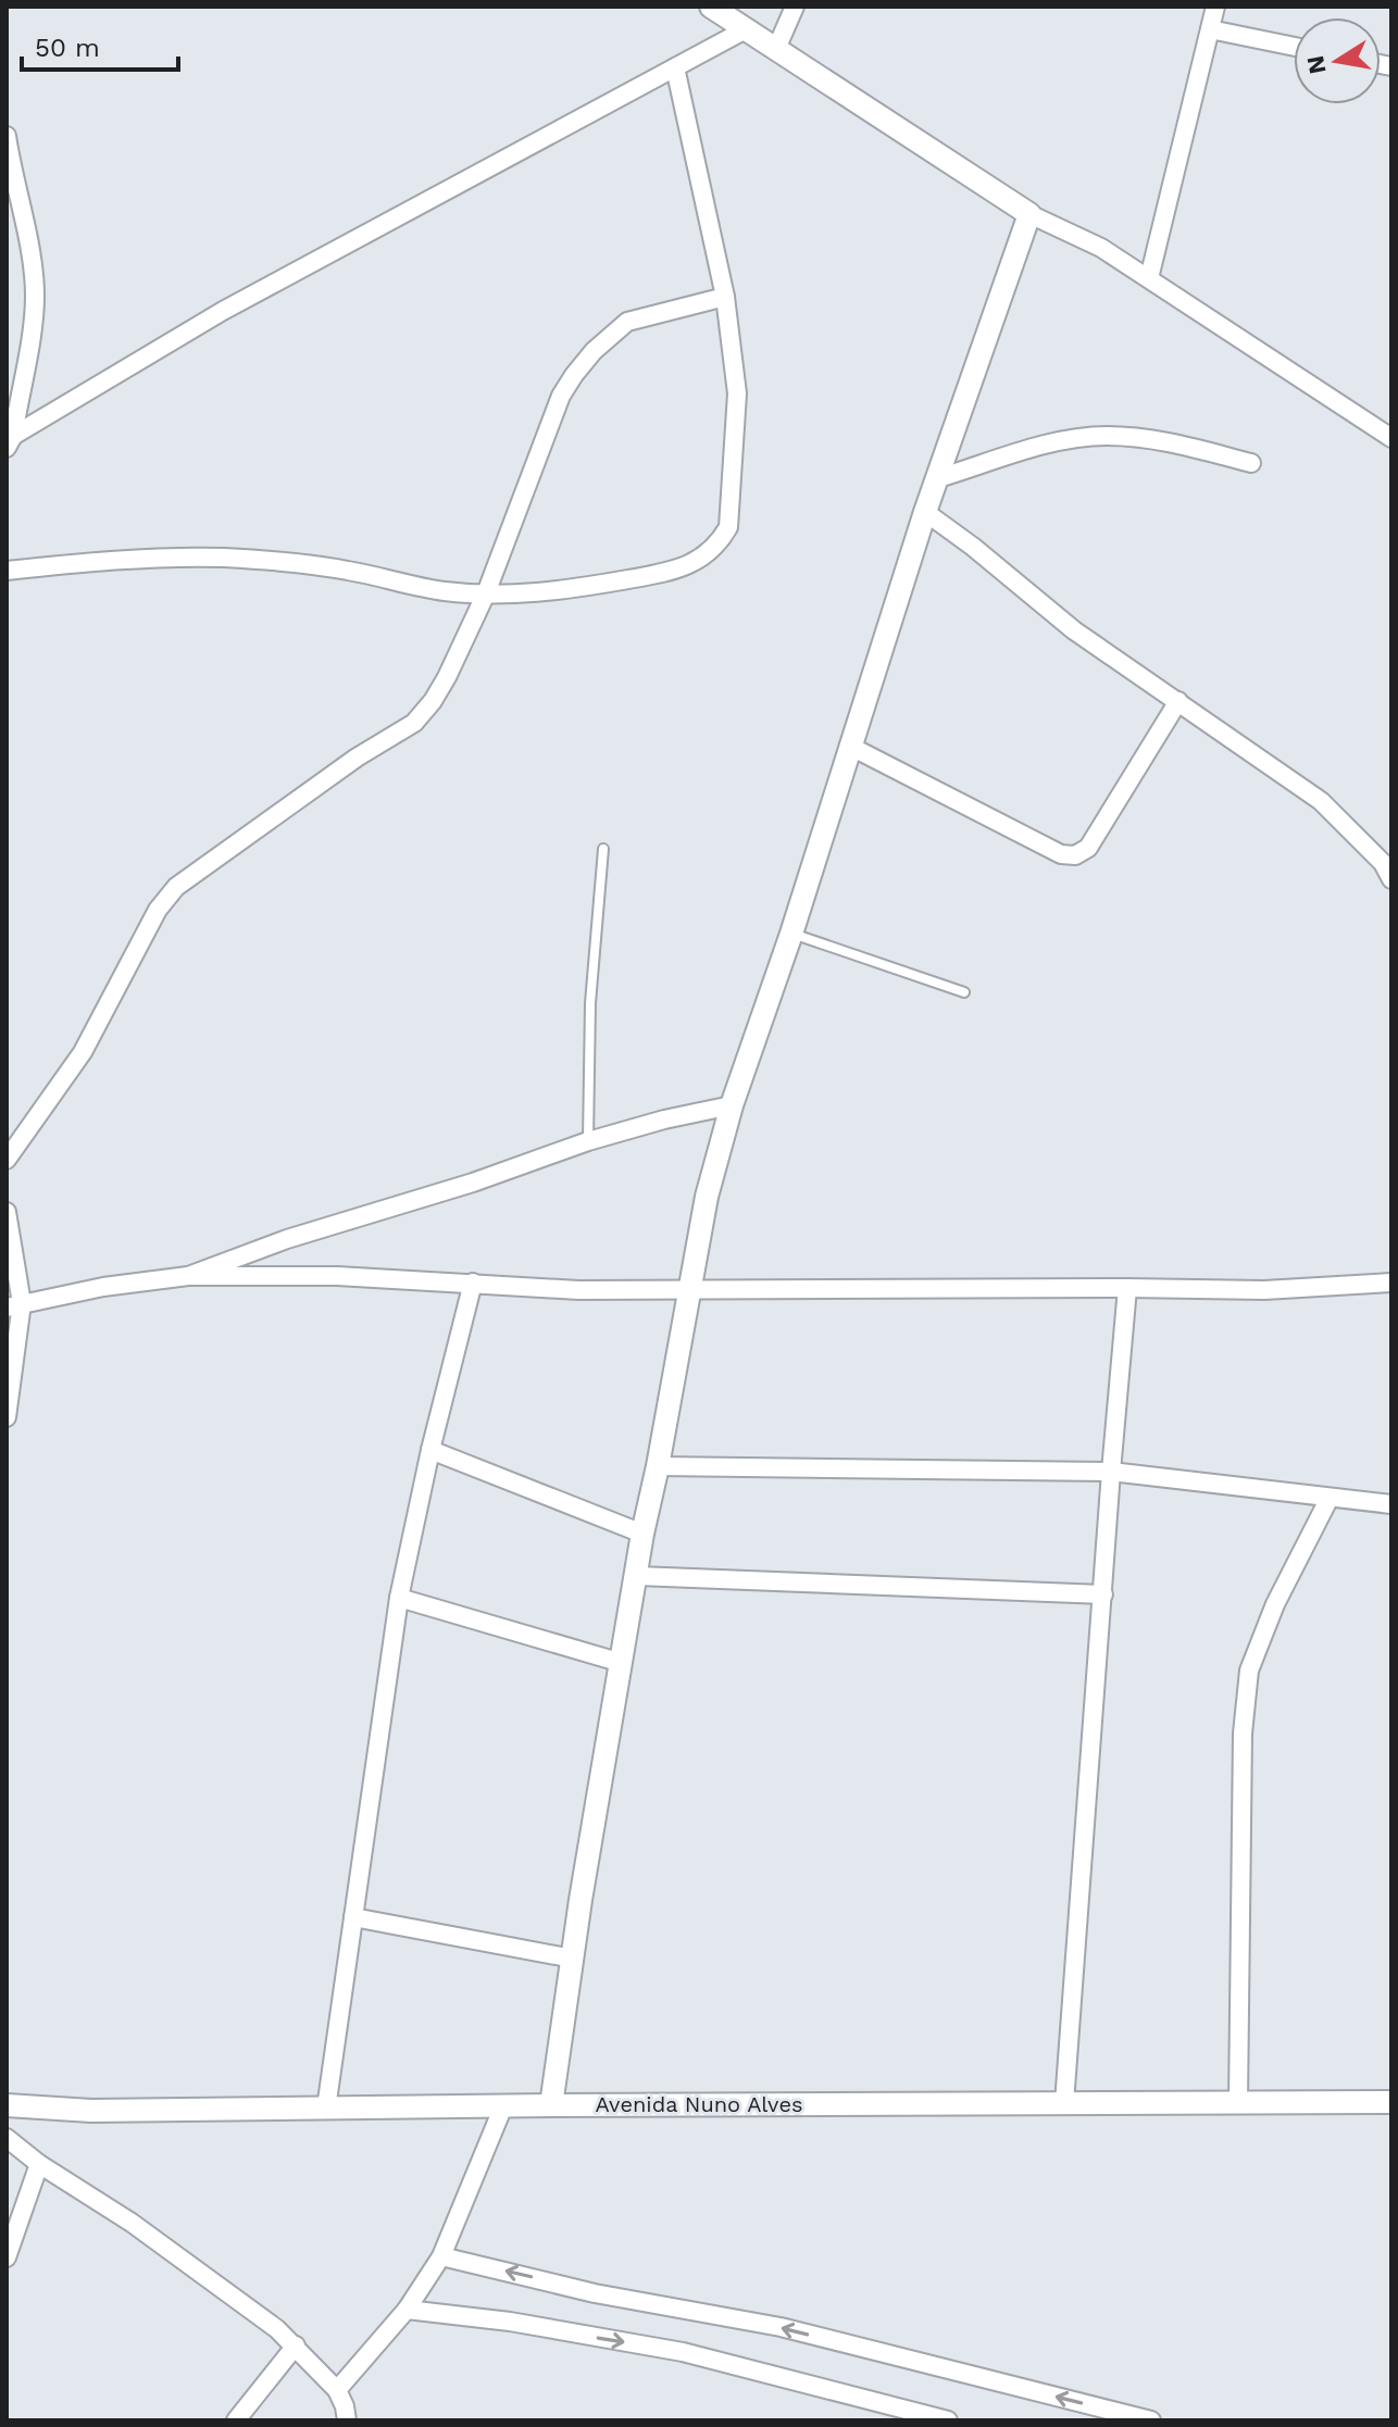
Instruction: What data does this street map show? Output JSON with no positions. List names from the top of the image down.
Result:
{
  "streets": {
    "street": ["Avenida Nuno Alves"]
  },
  "scale_bar": "50 m",
  "north": "left"
}
